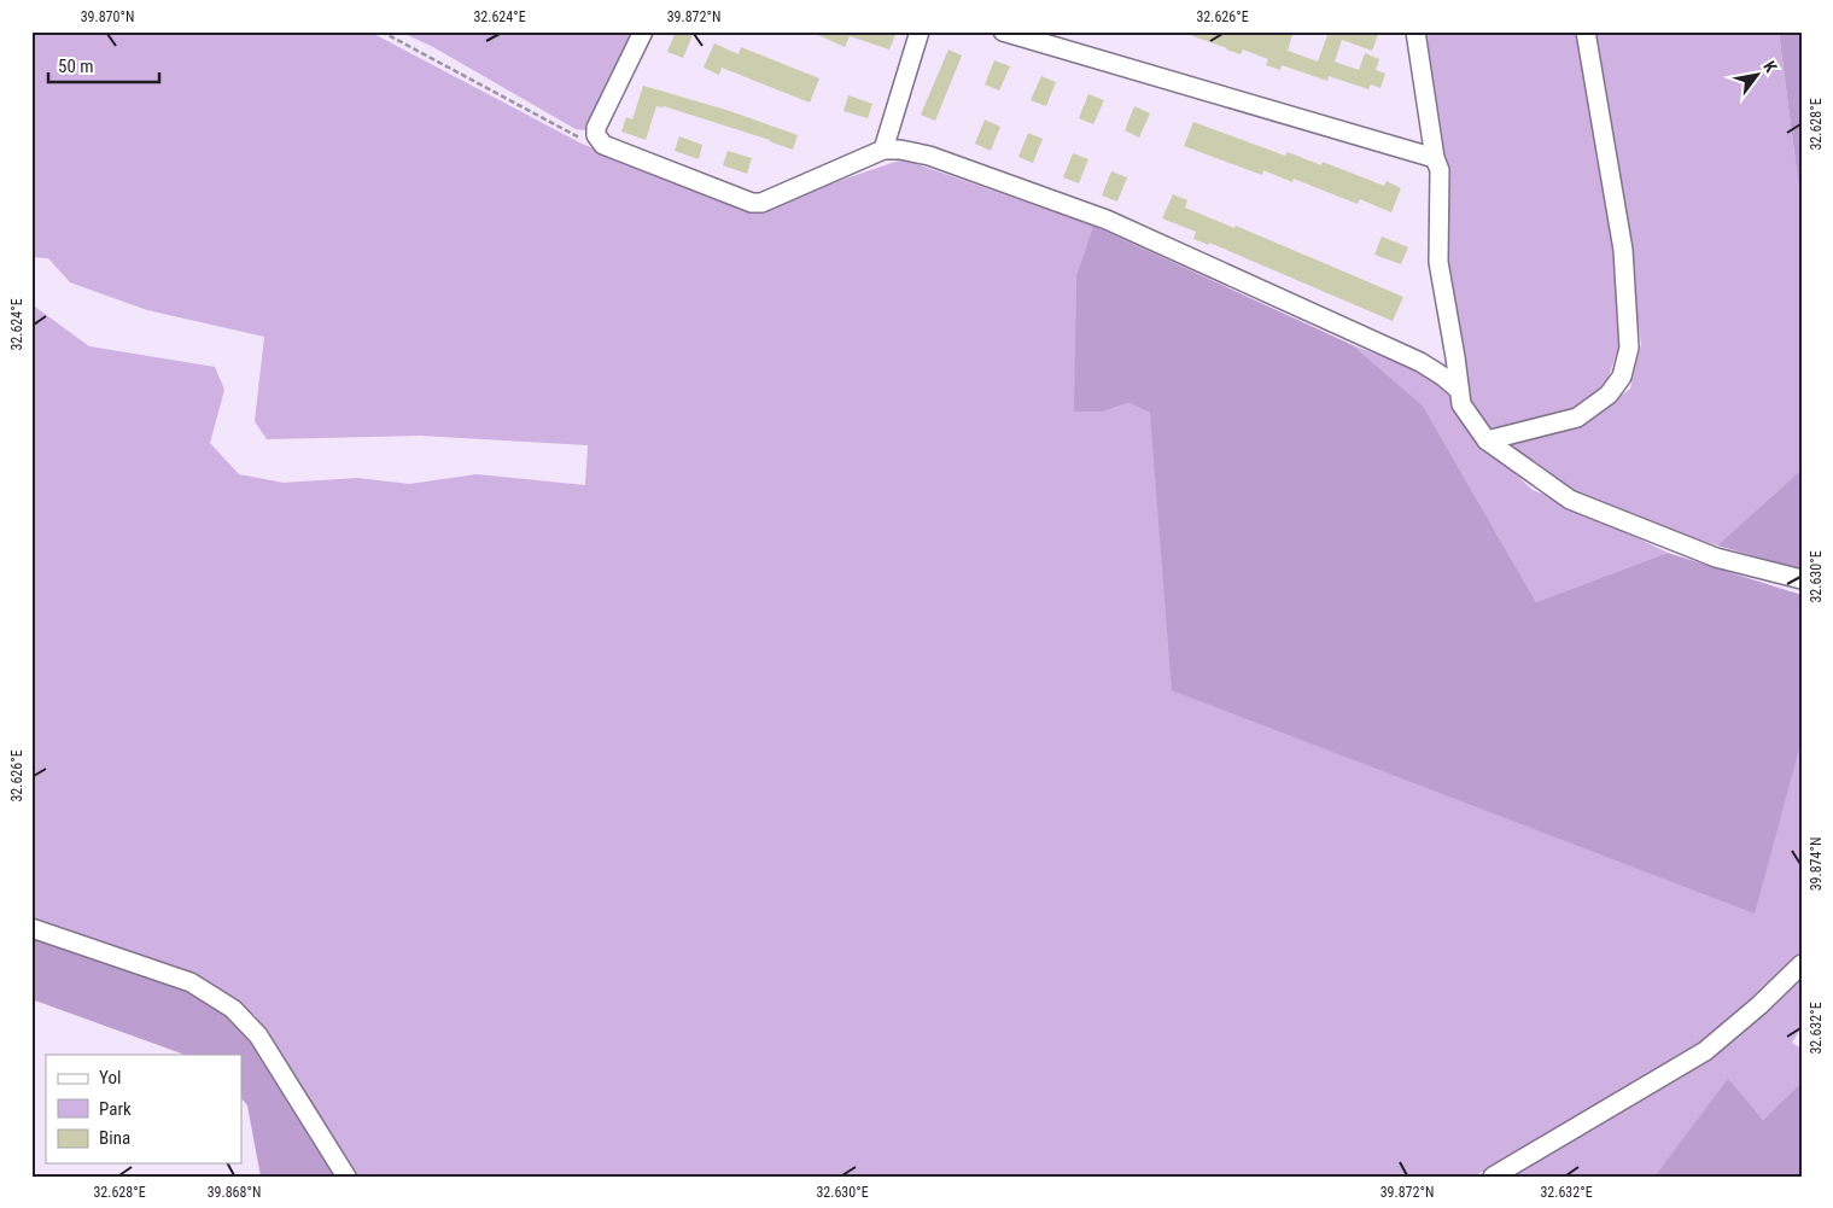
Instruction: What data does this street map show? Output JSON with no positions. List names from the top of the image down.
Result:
{
  "legend": ["Yol", "Park", "Bina"],
  "scale_bar": "50 m",
  "north": "top right",
  "coordinates": [
    "39.870°N",
    "32.624°E",
    "39.872°N",
    "32.626°E",
    "32.628°E",
    "32.630°E",
    "39.874°N",
    "32.632°E",
    "39.868°N"
  ]
}
